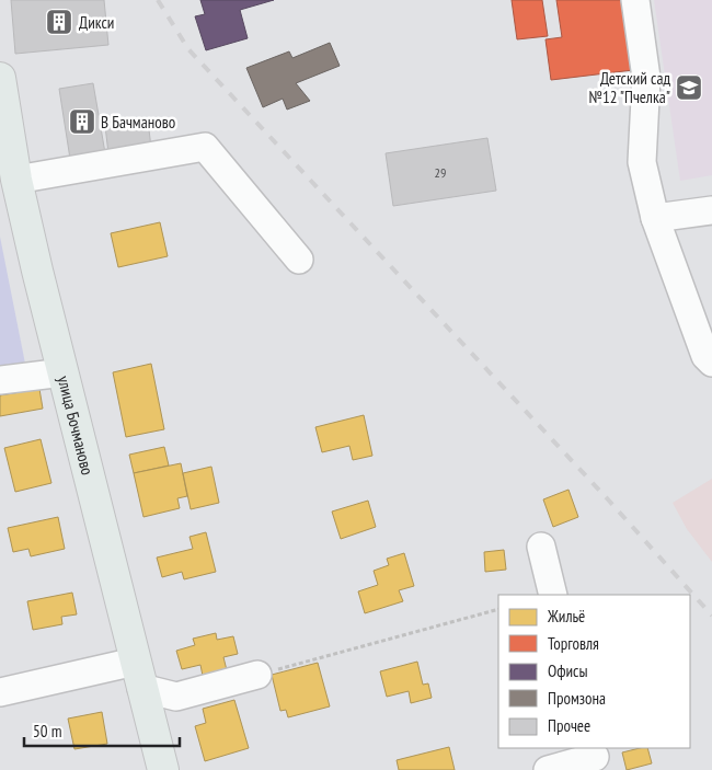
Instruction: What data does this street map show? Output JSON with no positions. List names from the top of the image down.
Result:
{
  "streets": {
    "main road": ["улица Бочманово"]
  },
  "places": {
    "building": ["Дикси", "В Бачманово"],
    "school or university": ["Детский сад №12 \"Пчелка\""]
  },
  "house_numbers": ["29"],
  "legend": [
    "Жильё",
    "Торговля",
    "Офисы",
    "Промзона",
    "Прочее"
  ],
  "scale_bar": "50 m"
}
